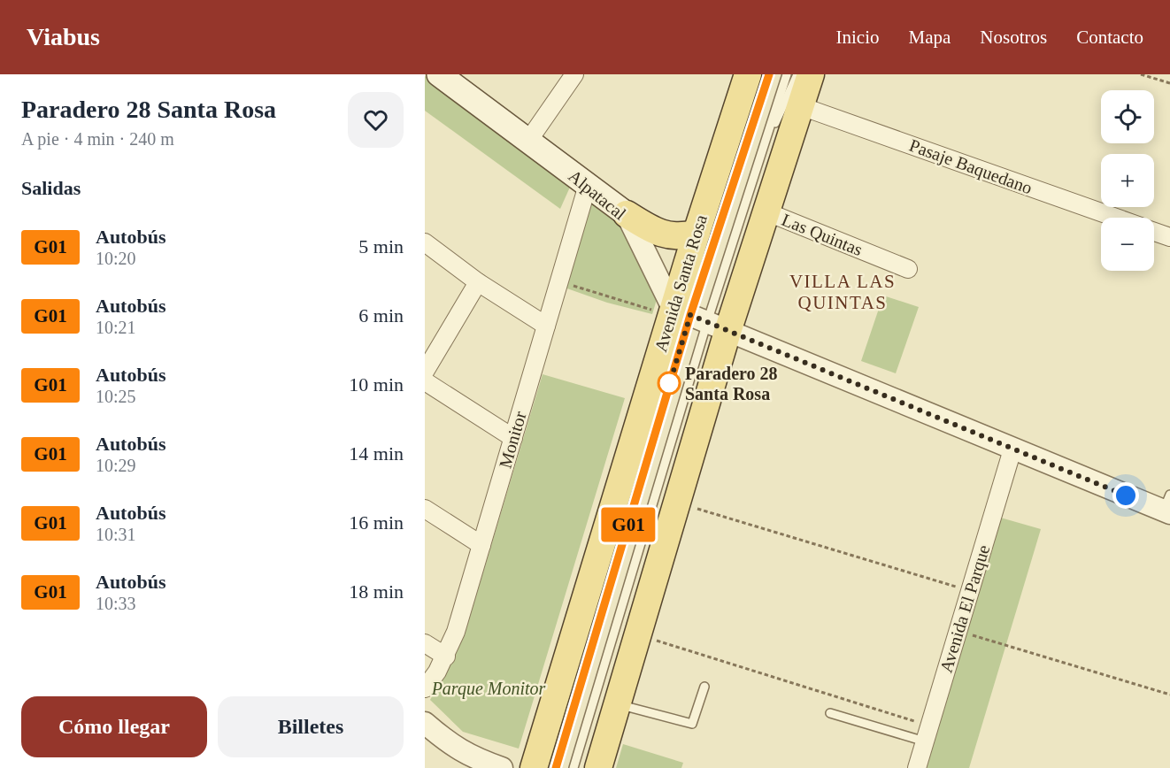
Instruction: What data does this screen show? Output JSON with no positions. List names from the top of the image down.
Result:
{
  "streets": {
    "main road": ["Alpatacal", "Avenida Santa Rosa"],
    "street": [
      "Pasaje Baquedano",
      "Las Quintas",
      "Monitor",
      "Avenida El Parque"
    ]
  },
  "crossings": [
    ["Pasaje Baquedano", "Avenida Santa Rosa"],
    ["Alpatacal", "Avenida Santa Rosa"],
    ["Alpatacal", "Monitor"],
    ["Las Quintas", "Avenida Santa Rosa"]
  ],
  "districts": ["VILLA LAS QUINTAS"],
  "parks": ["Parque Monitor"],
  "places": ["Paradero 28 Santa Rosa"],
  "lines": ["bus line G01"],
  "page": {
    "header": "Viabus",
    "nav": [
      "Inicio",
      "Mapa",
      "Nosotros",
      "Contacto"
    ],
    "heading": [
      ["Paradero 28 Santa Rosa", "A pie · 4 min · 240 m"],
      "Salidas"
    ],
    "on_map": "G01",
    "map_buttons": ["+", "−"],
    "list": [
      {
        "mark": "G01",
        "name": "Autobús",
        "note": "10:20",
        "value": "5 min"
      },
      {
        "mark": "G01",
        "name": "Autobús",
        "note": "10:21",
        "value": "6 min"
      },
      {
        "mark": "G01",
        "name": "Autobús",
        "note": "10:25",
        "value": "10 min"
      },
      {
        "mark": "G01",
        "name": "Autobús",
        "note": "10:29",
        "value": "14 min"
      },
      {
        "mark": "G01",
        "name": "Autobús",
        "note": "10:31",
        "value": "16 min"
      },
      {
        "mark": "G01",
        "name": "Autobús",
        "note": "10:33",
        "value": "18 min"
      }
    ],
    "buttons": ["Cómo llegar", "Billetes"]
  }
}
